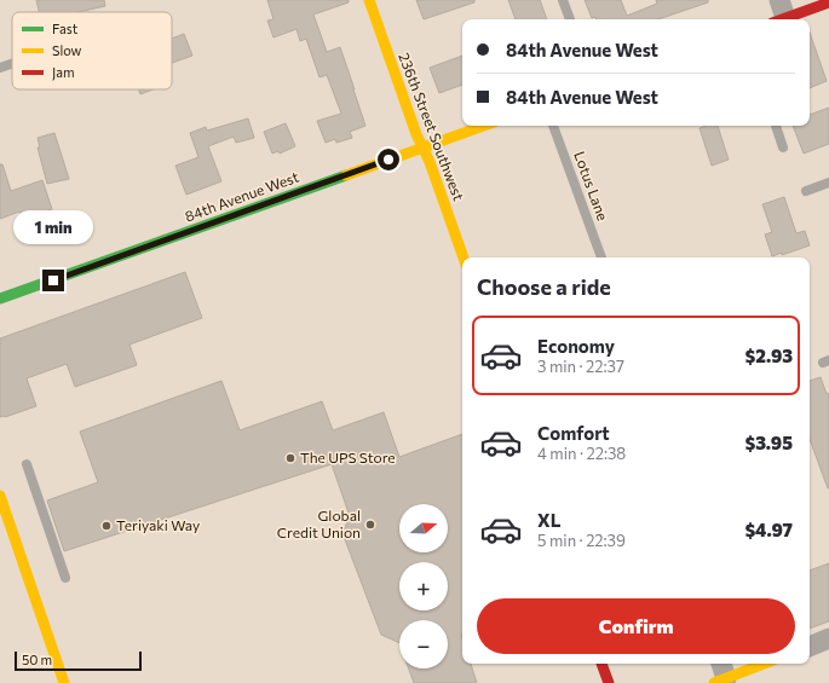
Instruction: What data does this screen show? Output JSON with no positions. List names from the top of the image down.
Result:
{
  "streets": {
    "street": ["236th Street Southwest", "84th Avenue West"],
    "lane": ["Lotus Lane"]
  },
  "crossings": [
    ["236th Street Southwest", "84th Avenue West"]
  ],
  "places": ["The UPS Store", "Global Credit Union", "Teriyaki Way"],
  "legend": ["Fast", "Slow", "Jam"],
  "scale_bar": "50 m",
  "north": "right",
  "page": {
    "banner": ["84th Avenue West", "84th Avenue West"],
    "bubble": "1 min",
    "heading": "Choose a ride",
    "list": [
      {
        "name": "Economy",
        "note": "3 min · 22:37",
        "value": "$2.93"
      },
      {
        "name": "Comfort",
        "note": "4 min · 22:38",
        "value": "$3.95"
      },
      {
        "name": "XL",
        "note": "5 min · 22:39",
        "value": "$4.97"
      }
    ],
    "map_buttons": ["+", "−"],
    "buttons": "Confirm",
    "scale": "50 m"
  }
}
